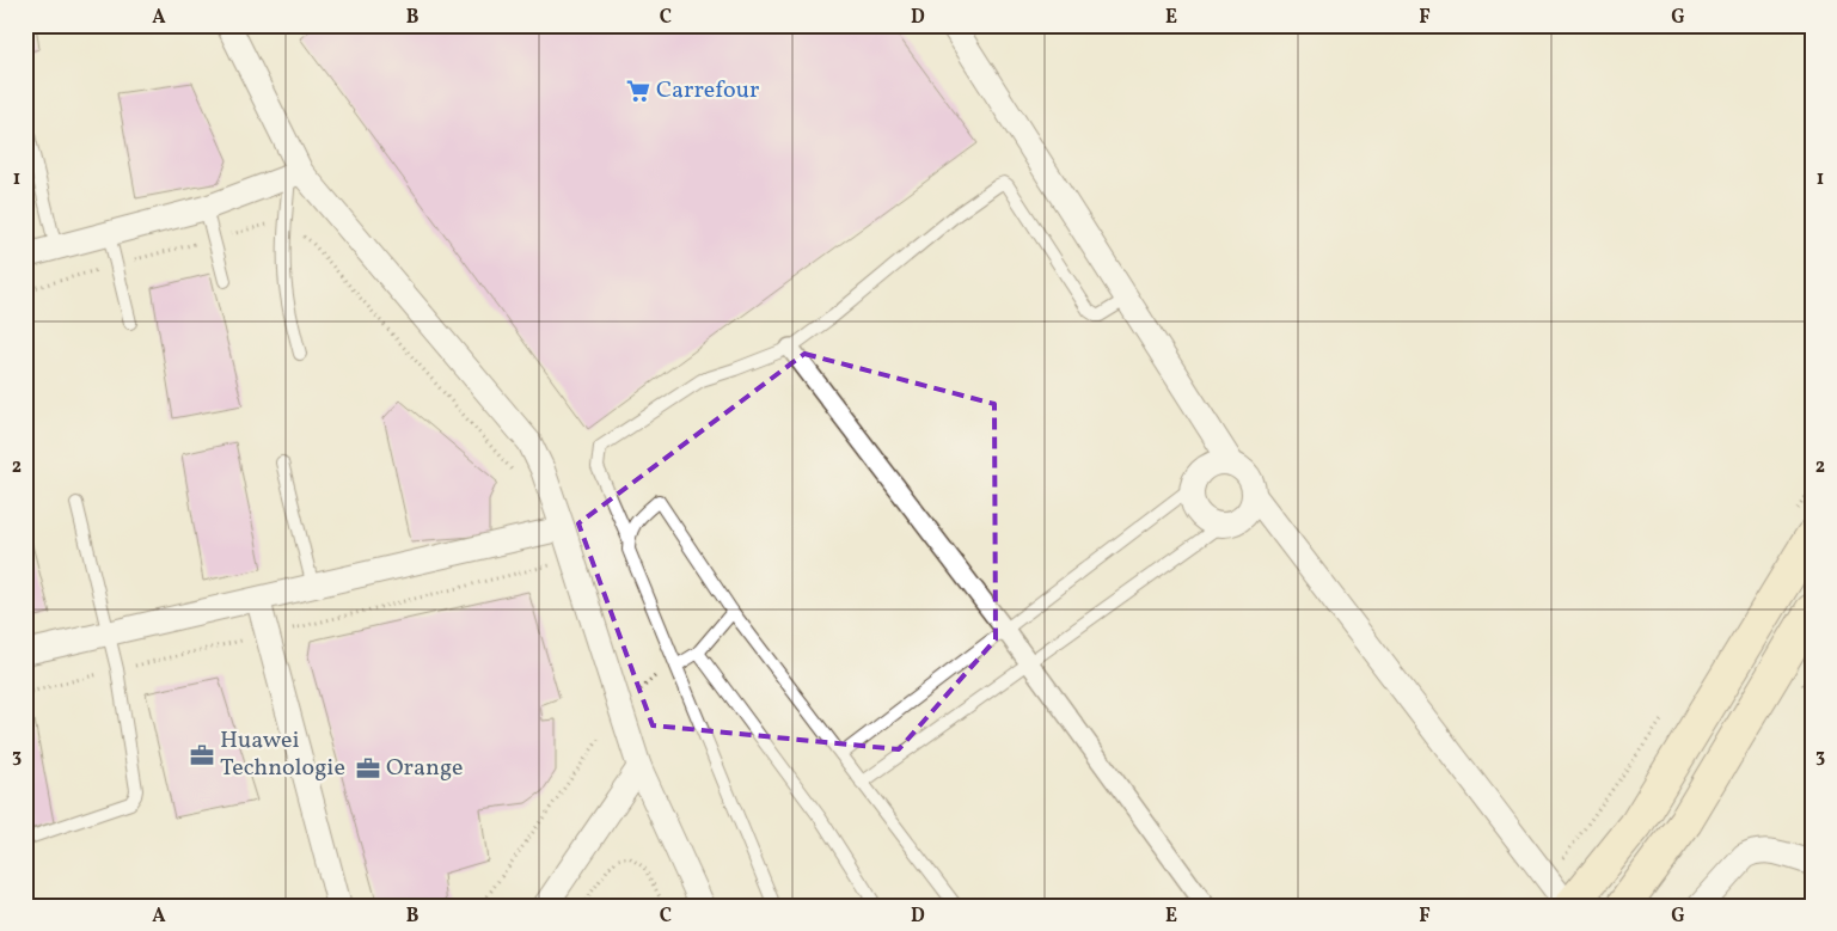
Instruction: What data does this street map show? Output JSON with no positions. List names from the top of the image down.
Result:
{
  "places": {
    "supermarket": ["Carrefour"],
    "office": ["Huawei Technologie", "Orange"]
  },
  "grid": {
    "columns": [
      "A",
      "B",
      "C",
      "D",
      "E",
      "F",
      "G"
    ],
    "rows": ["1", "2", "3"]
  }
}
